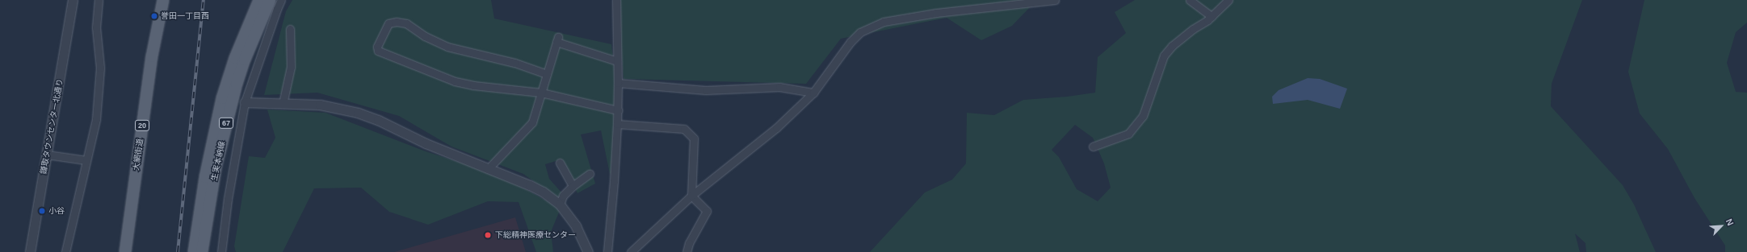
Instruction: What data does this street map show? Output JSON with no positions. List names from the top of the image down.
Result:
{
  "streets": {
    "main road": [
      "67",
      "20",
      "大網街道",
      "生実本納線"
    ],
    "street": ["鎌取タウンセンター北通り"]
  },
  "places": ["誉田一丁目西", "小谷", "下総精神医療センター"],
  "north": "top right"
}
